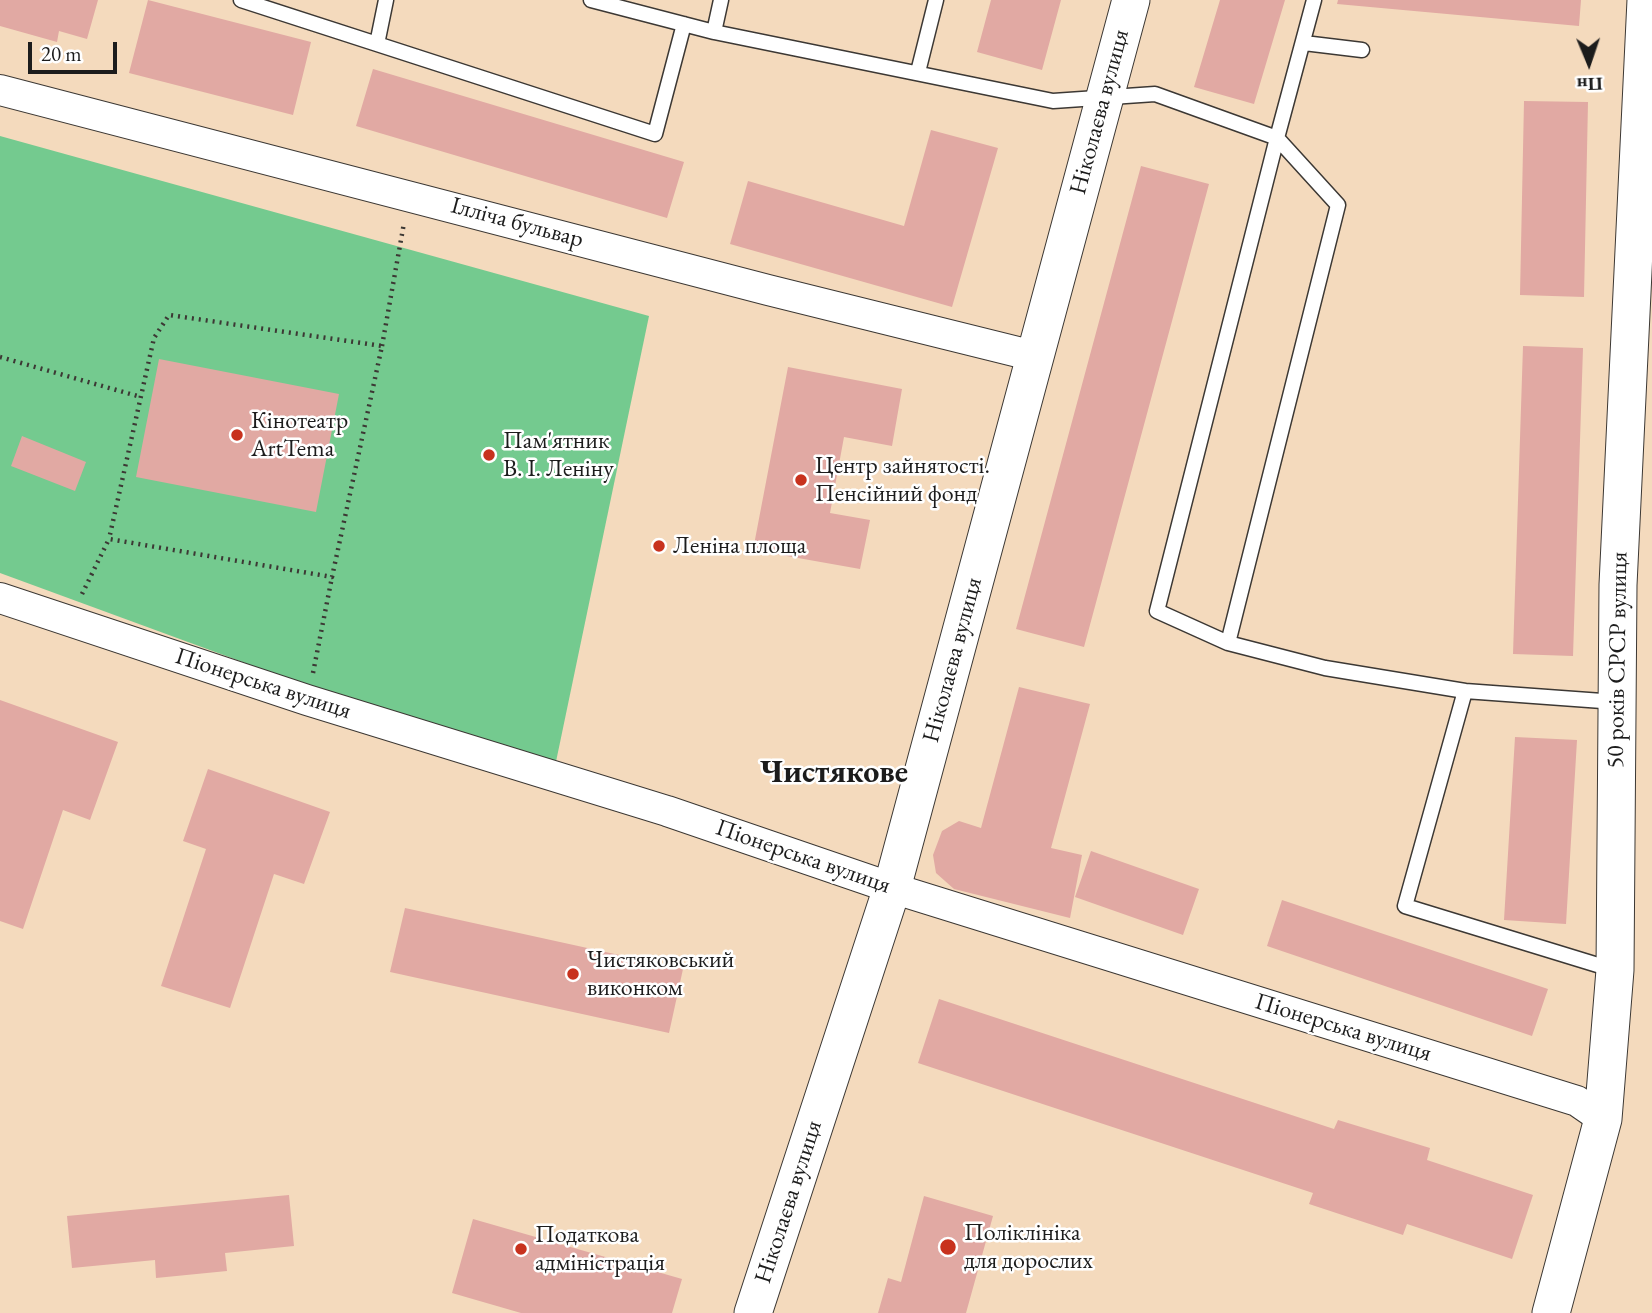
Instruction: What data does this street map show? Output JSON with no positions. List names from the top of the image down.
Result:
{
  "streets": {
    "street": [
      "Ніколаєва вулиця",
      "Ілліча бульвар",
      "50 років СРСР вулиця",
      "Піонерська вулиця"
    ]
  },
  "crossings": [
    ["Ніколаєва вулиця", "Ілліча бульвар"],
    ["Ніколаєва вулиця", "Піонерська вулиця"],
    ["50 років СРСР вулиця", "Піонерська вулиця"]
  ],
  "districts": ["Чистякове"],
  "places": [
    "Кінотеатр ArtTema",
    "Пам'ятник В. І. Леніну",
    "Центр зайнятості. Пенсійний фонд",
    "Леніна площа",
    "Чистяковський виконком",
    "Поліклініка для дорослих",
    "Податкова адміністрація"
  ],
  "scale_bar": "20 m",
  "north": "bottom"
}
